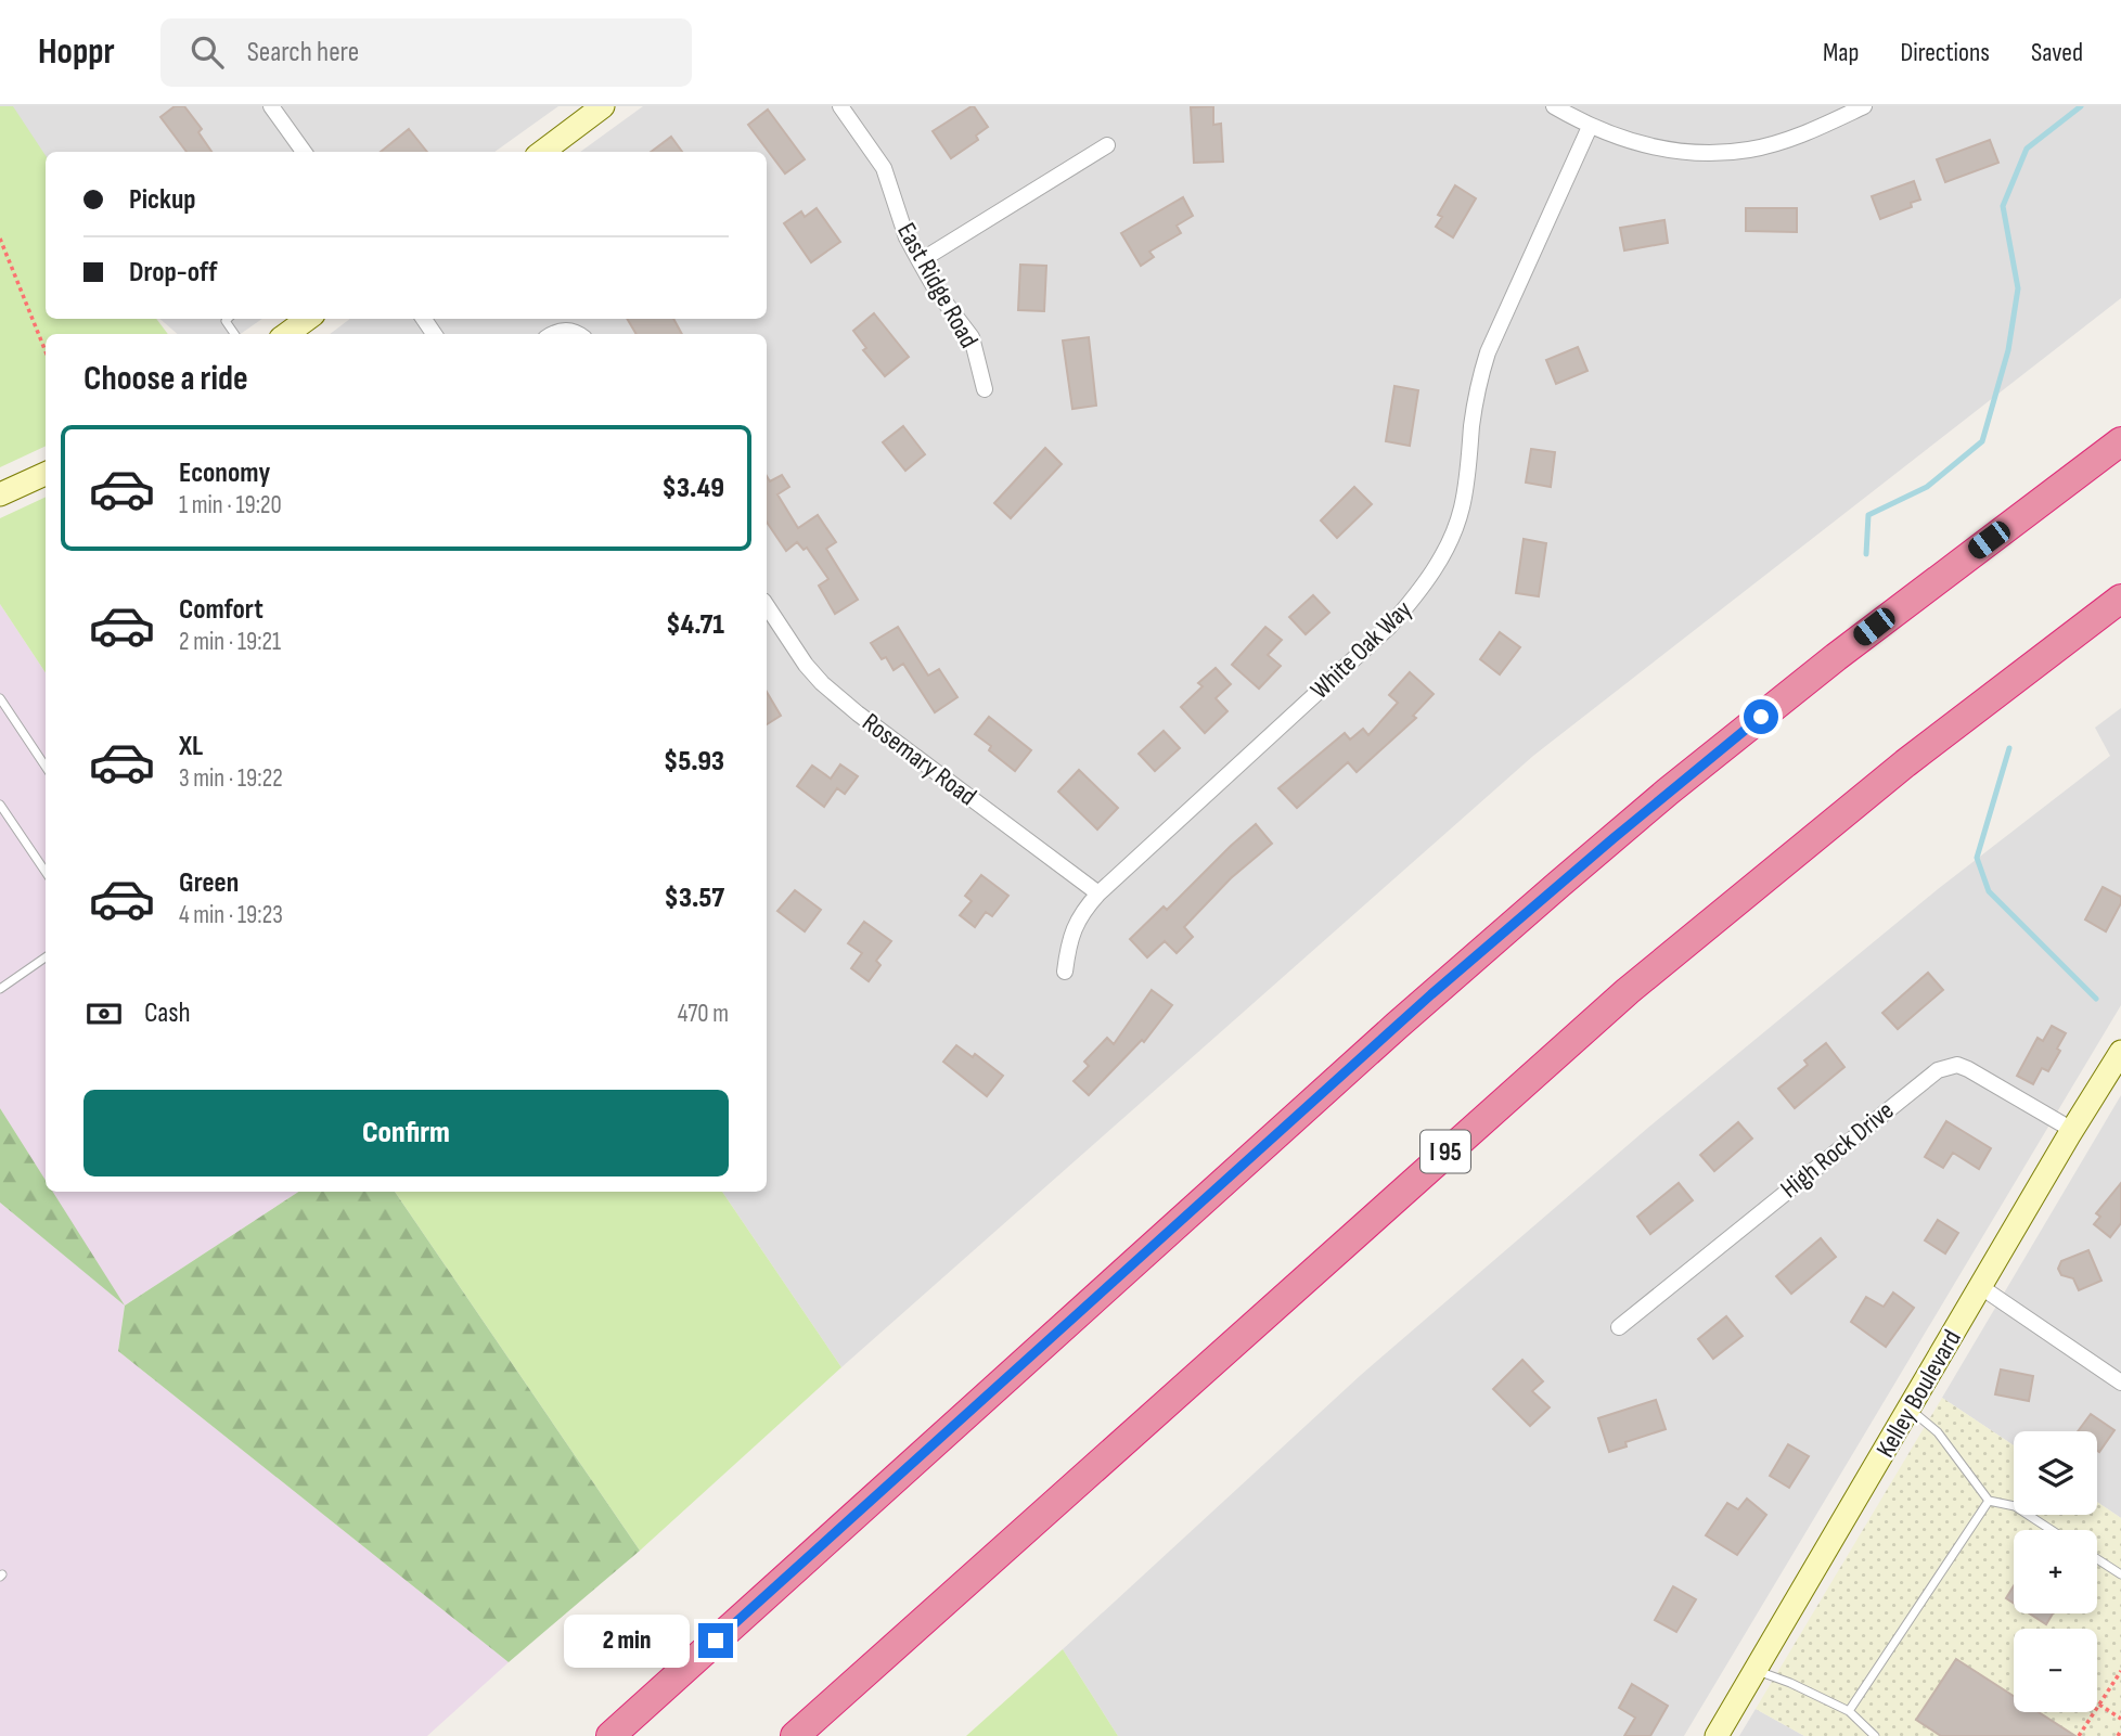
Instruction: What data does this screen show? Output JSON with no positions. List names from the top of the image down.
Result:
{
  "streets": {
    "highway": ["I 95"],
    "main road": ["Kelley Boulevard"],
    "street": [
      "East Ridge Road",
      "White Oak Way",
      "Rosemary Road",
      "High Rock Drive"
    ]
  },
  "crossings": [
    ["White Oak Way", "Rosemary Road"],
    ["High Rock Drive", "Kelley Boulevard"]
  ],
  "page": {
    "header": "Hoppr",
    "search": "Search here",
    "nav": ["Map", "Directions", "Saved"],
    "banner": ["Pickup", "Drop-off"],
    "heading": "Choose a ride",
    "list": [
      {
        "name": "Economy",
        "note": "1 min · 19:20",
        "value": "$3.49"
      },
      {
        "name": "Comfort",
        "note": "2 min · 19:21",
        "value": "$4.71"
      },
      {
        "name": "XL",
        "note": "3 min · 19:22",
        "value": "$5.93"
      },
      {
        "name": "Green",
        "note": "4 min · 19:23",
        "value": "$3.57"
      }
    ],
    "pay": ["Cash", "470 m"],
    "buttons": "Confirm",
    "map_buttons": ["+", "−"],
    "bubble": "2 min"
  }
}
